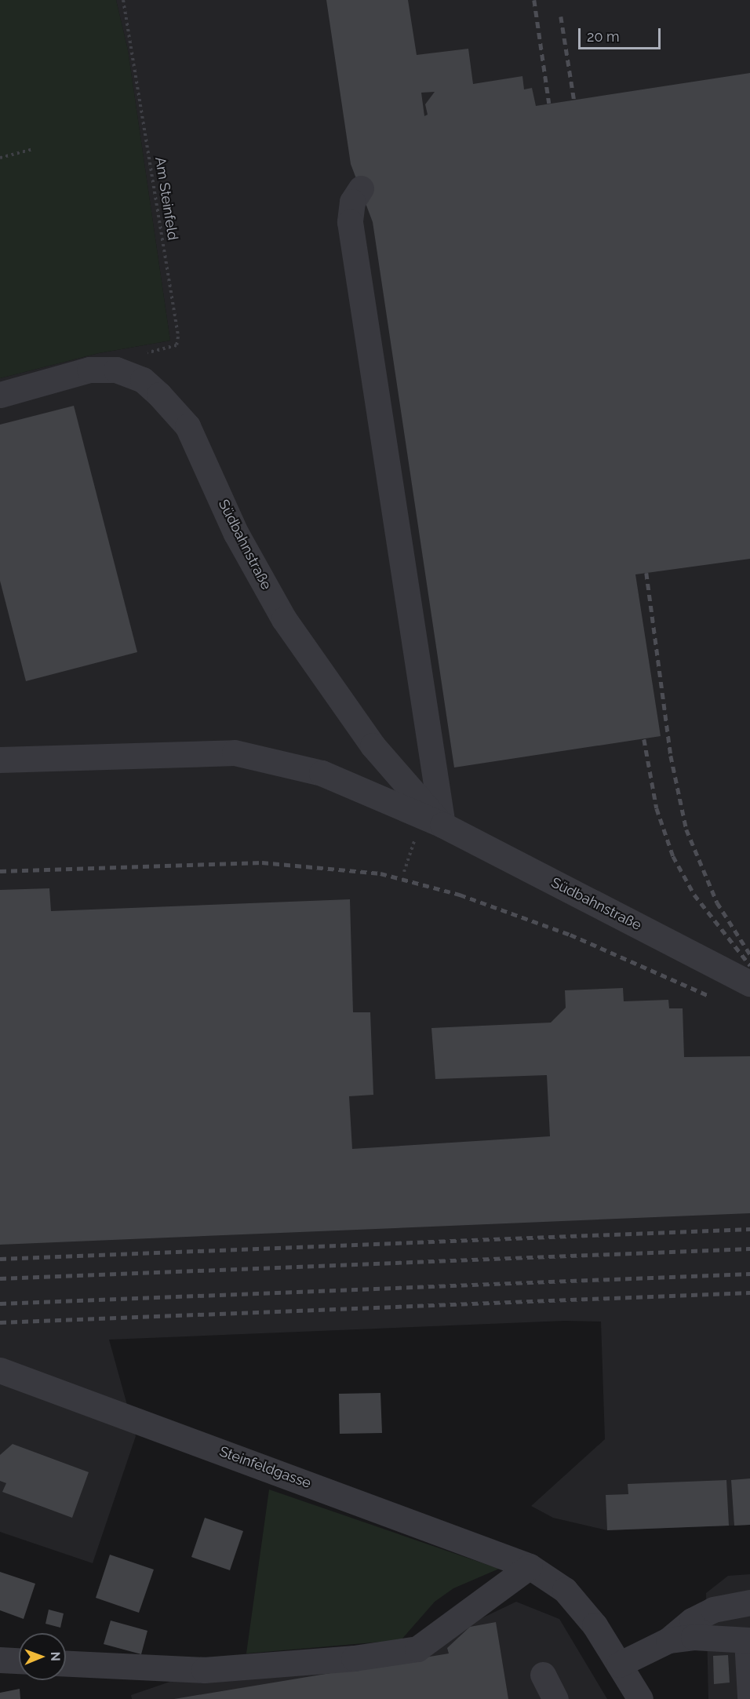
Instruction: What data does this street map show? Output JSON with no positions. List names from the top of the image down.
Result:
{
  "streets": {
    "street": ["Südbahnstraße", "Steinfeldgasse"],
    "path": ["Am Steinfeld"]
  },
  "scale_bar": "20 m",
  "north": "right"
}
